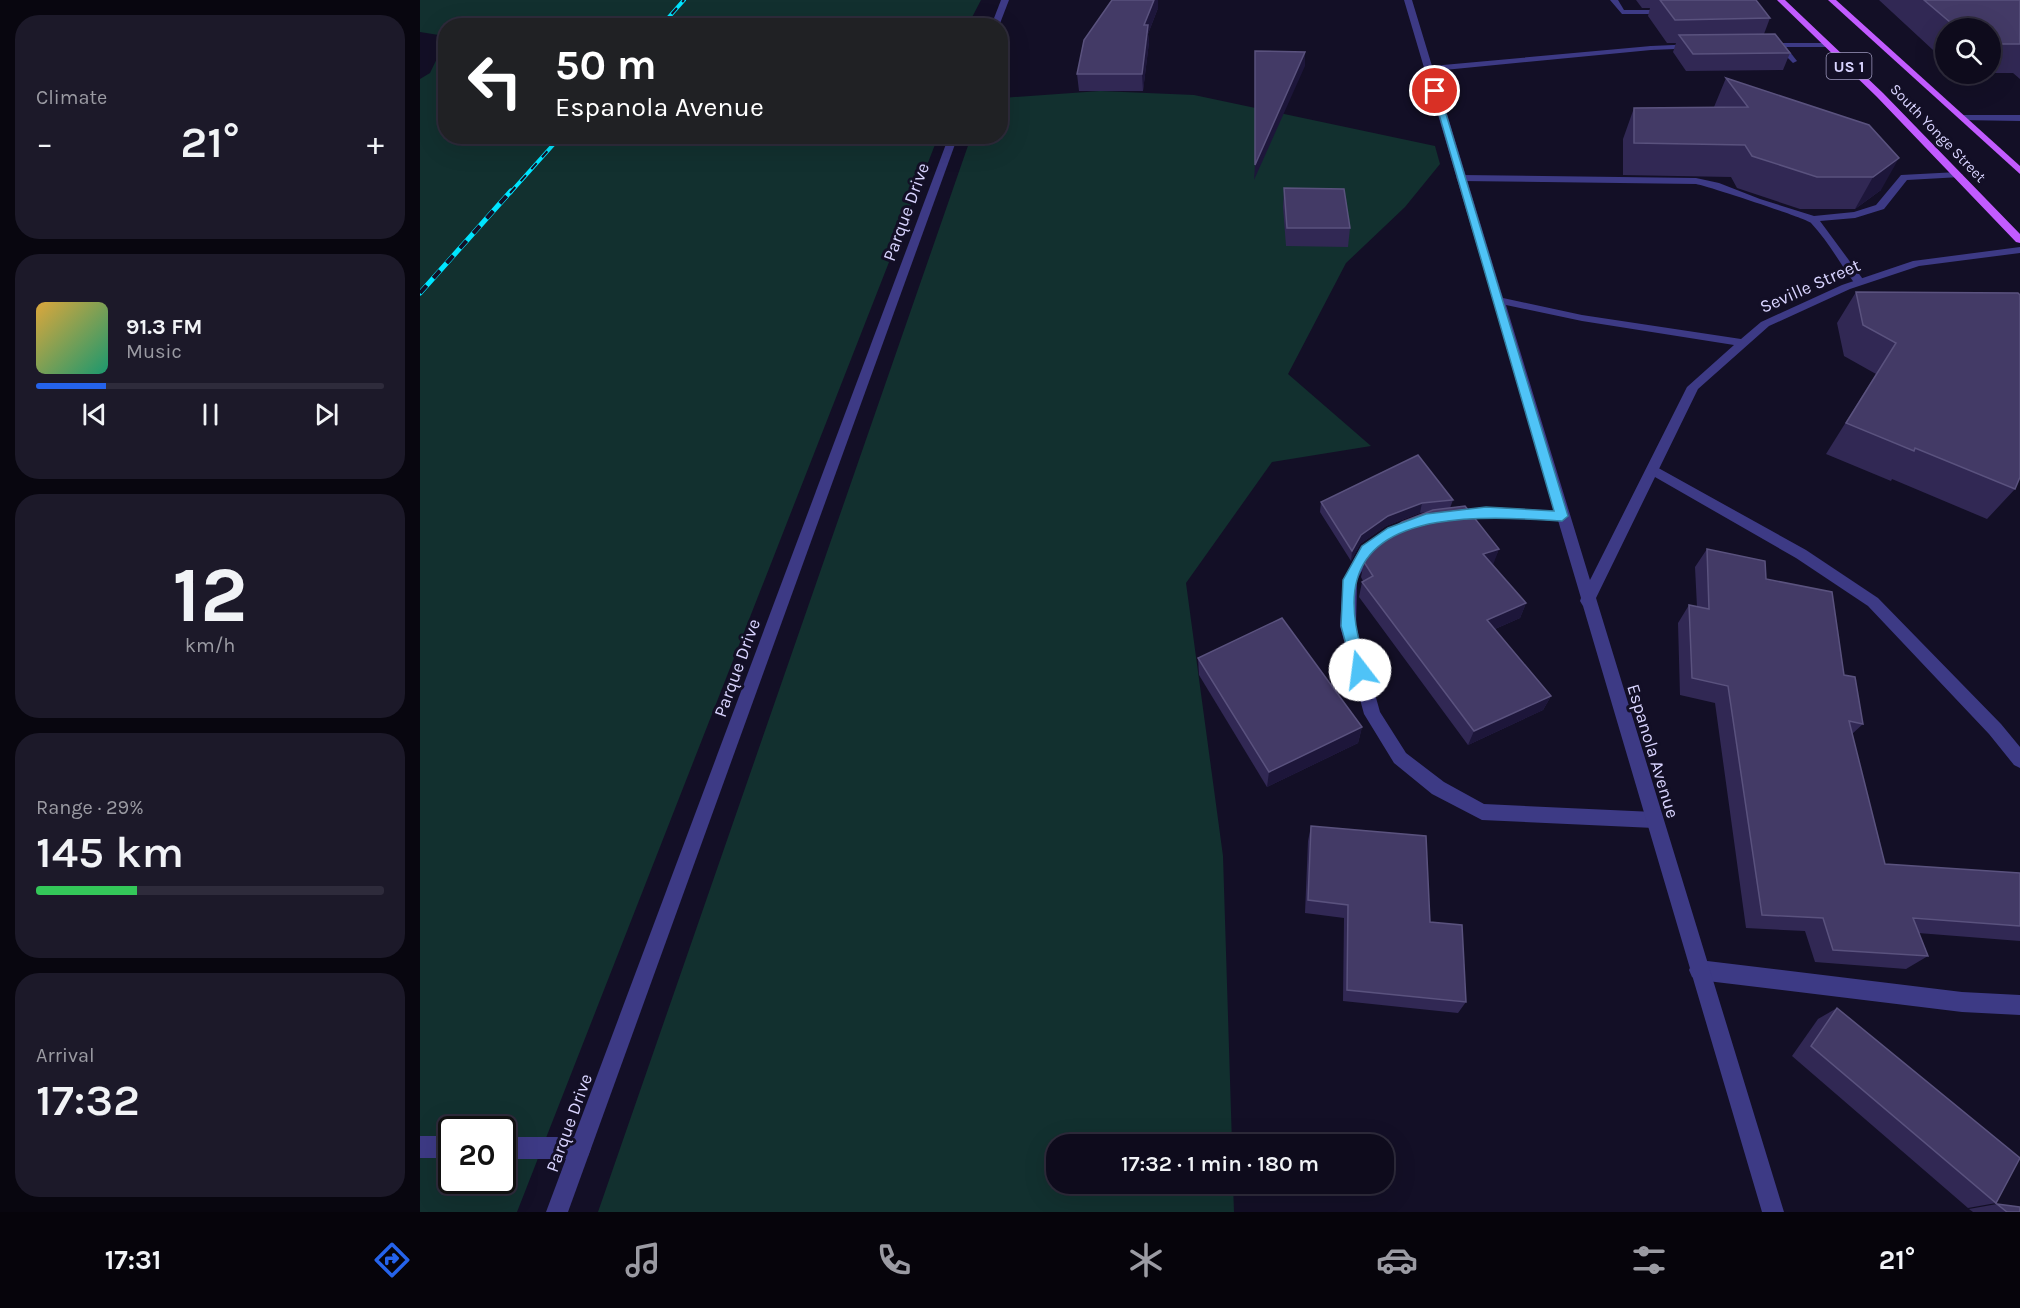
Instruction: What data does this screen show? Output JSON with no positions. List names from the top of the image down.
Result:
{
  "streets": {
    "main road": ["US 1", "South Yonge Street"],
    "street": ["Parque Drive", "Seville Street", "Espanola Avenue"]
  },
  "crossings": [
    ["Seville Street", "Espanola Avenue"]
  ],
  "page": {
    "tile": [
      "Climate",
      ["12", "km/h"],
      ["Range · 29%", "145 km"],
      ["Arrival", "17:32"]
    ],
    "turn": ["50 m", "Espanola Avenue"],
    "heat": ["−", "21°", "+"],
    "song": ["91.3 FM", "Music"],
    "limit": "20",
    "trip": "17:32 · 1 min · 180 m",
    "tabs": ["17:31", "21°"]
  }
}
